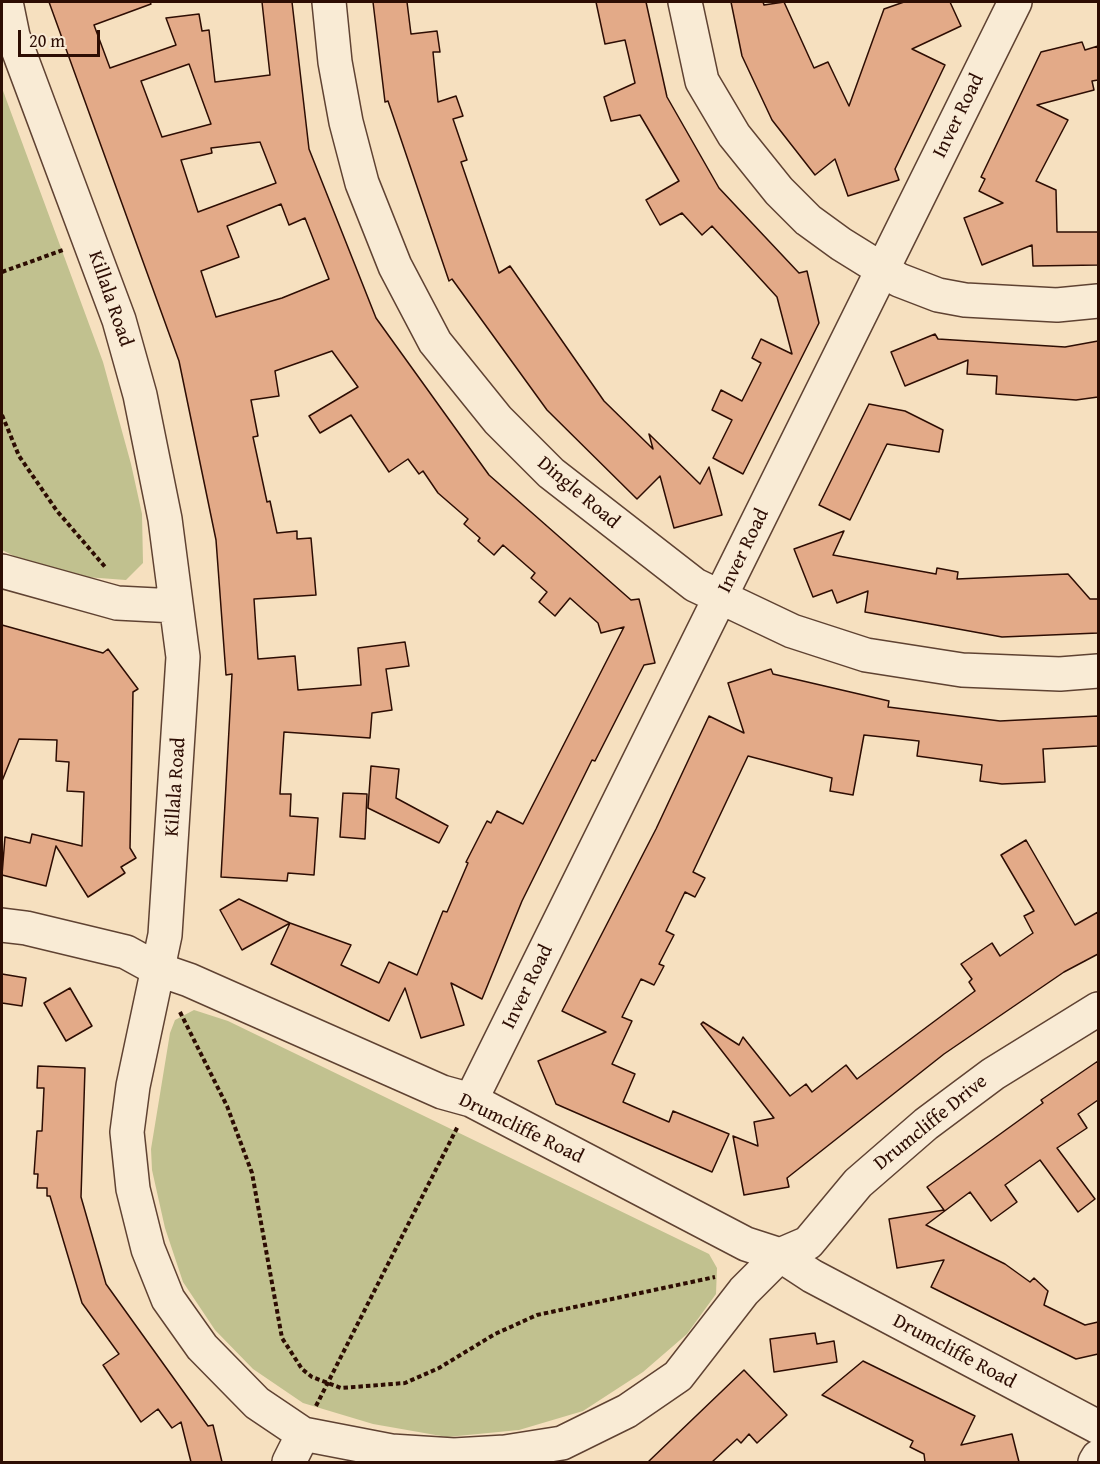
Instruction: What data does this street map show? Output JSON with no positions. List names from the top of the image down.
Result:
{
  "streets": {
    "street": [
      "Inver Road",
      "Killala Road",
      "Dingle Road",
      "Drumcliffe Drive",
      "Drumcliffe Road"
    ]
  },
  "crossings": [
    ["Inver Road", "Dingle Road"],
    ["Inver Road", "Drumcliffe Road"],
    ["Killala Road", "Drumcliffe Road"],
    ["Drumcliffe Drive", "Drumcliffe Road"]
  ],
  "scale_bar": "20 m"
}
